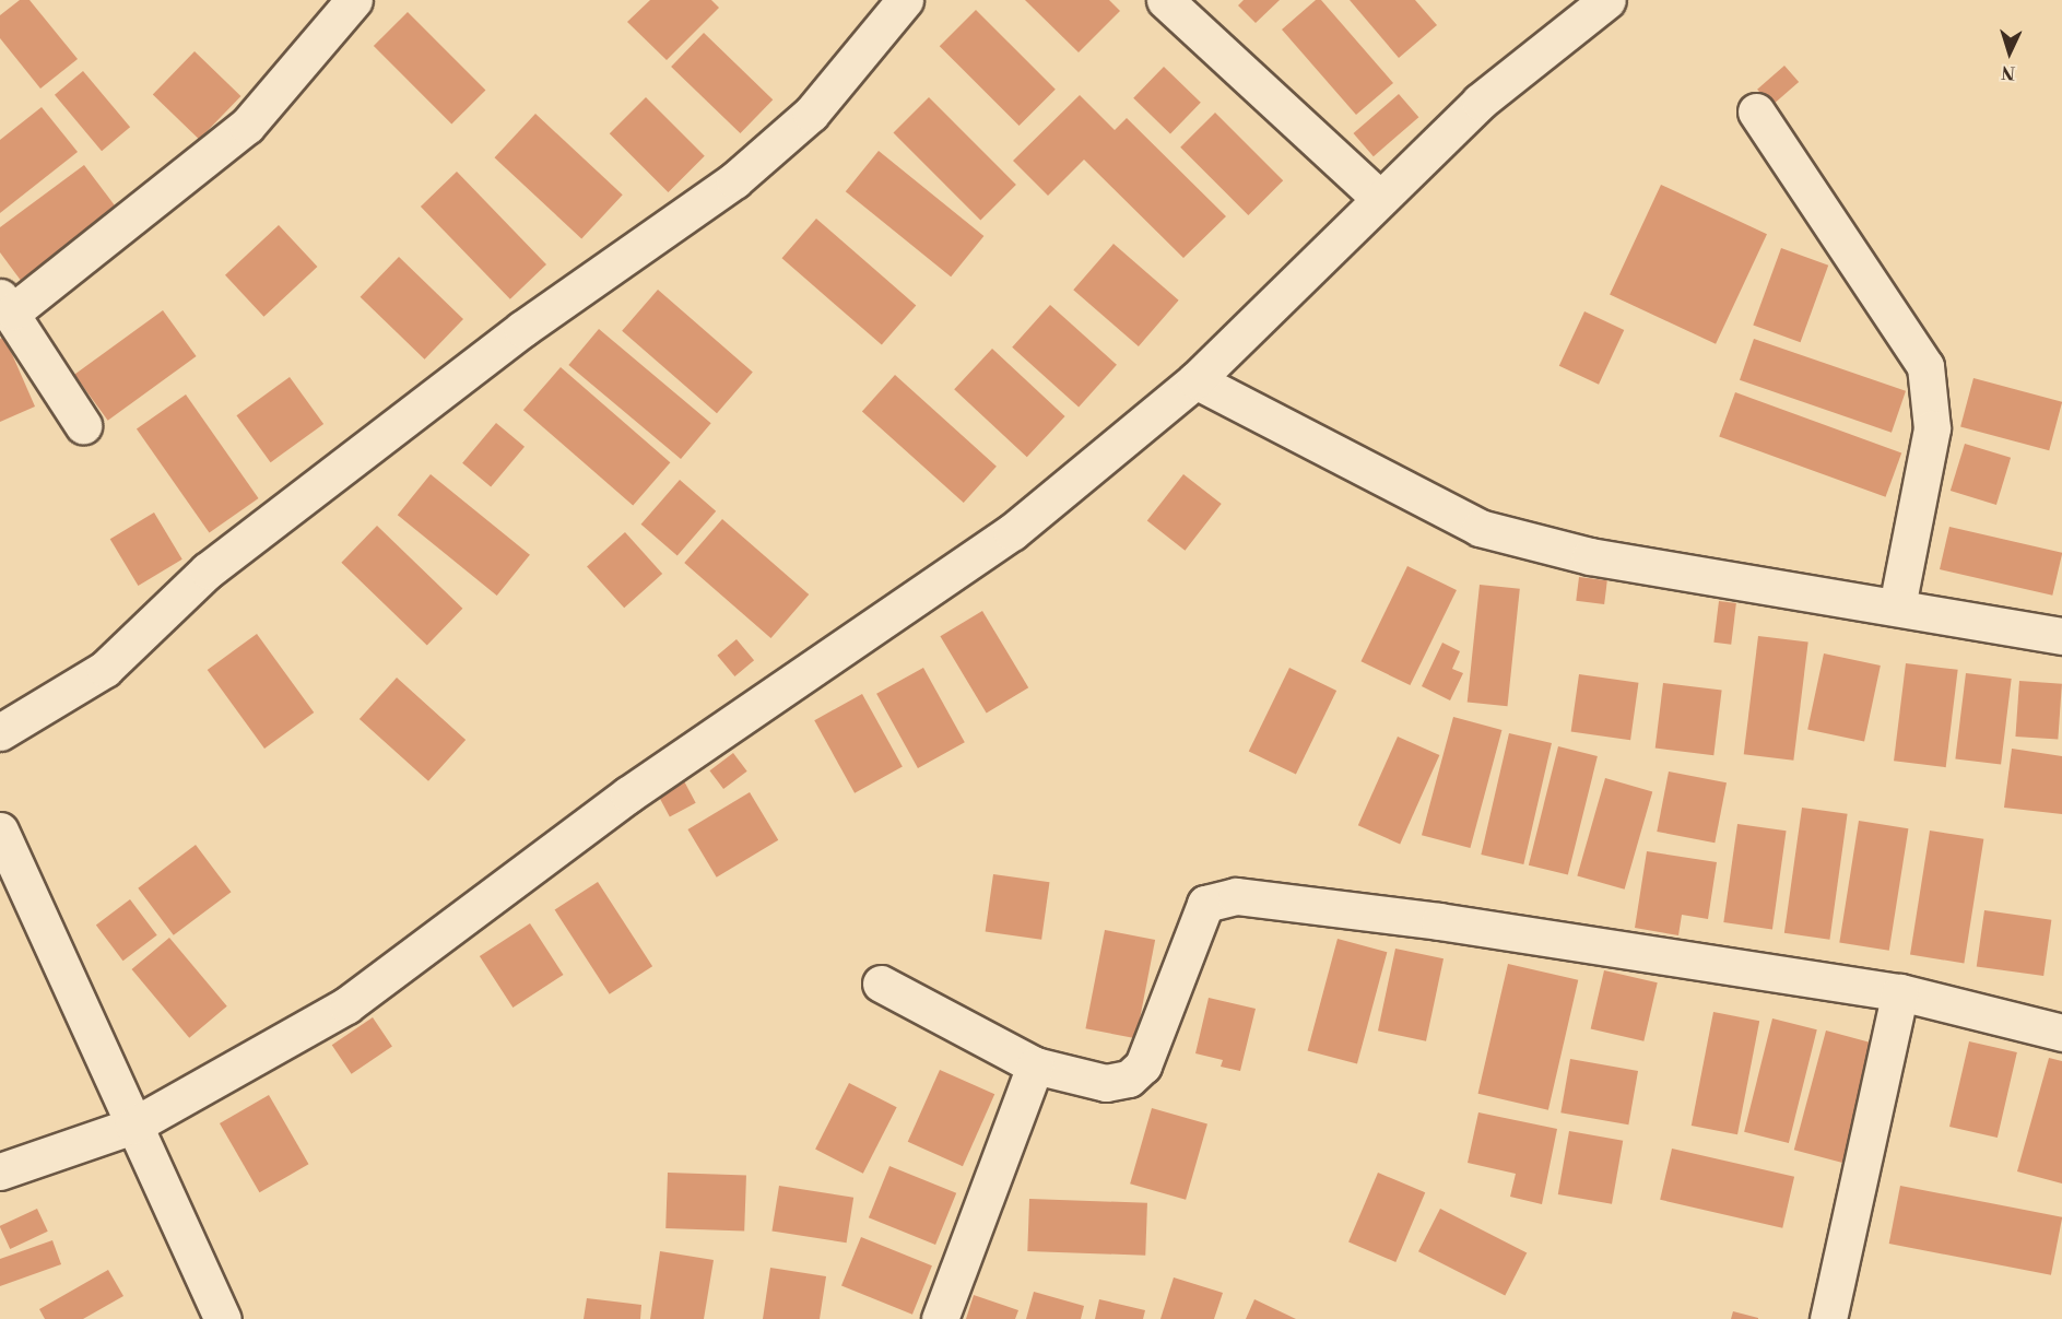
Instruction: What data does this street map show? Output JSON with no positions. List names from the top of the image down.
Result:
{
  "north": "bottom"
}
